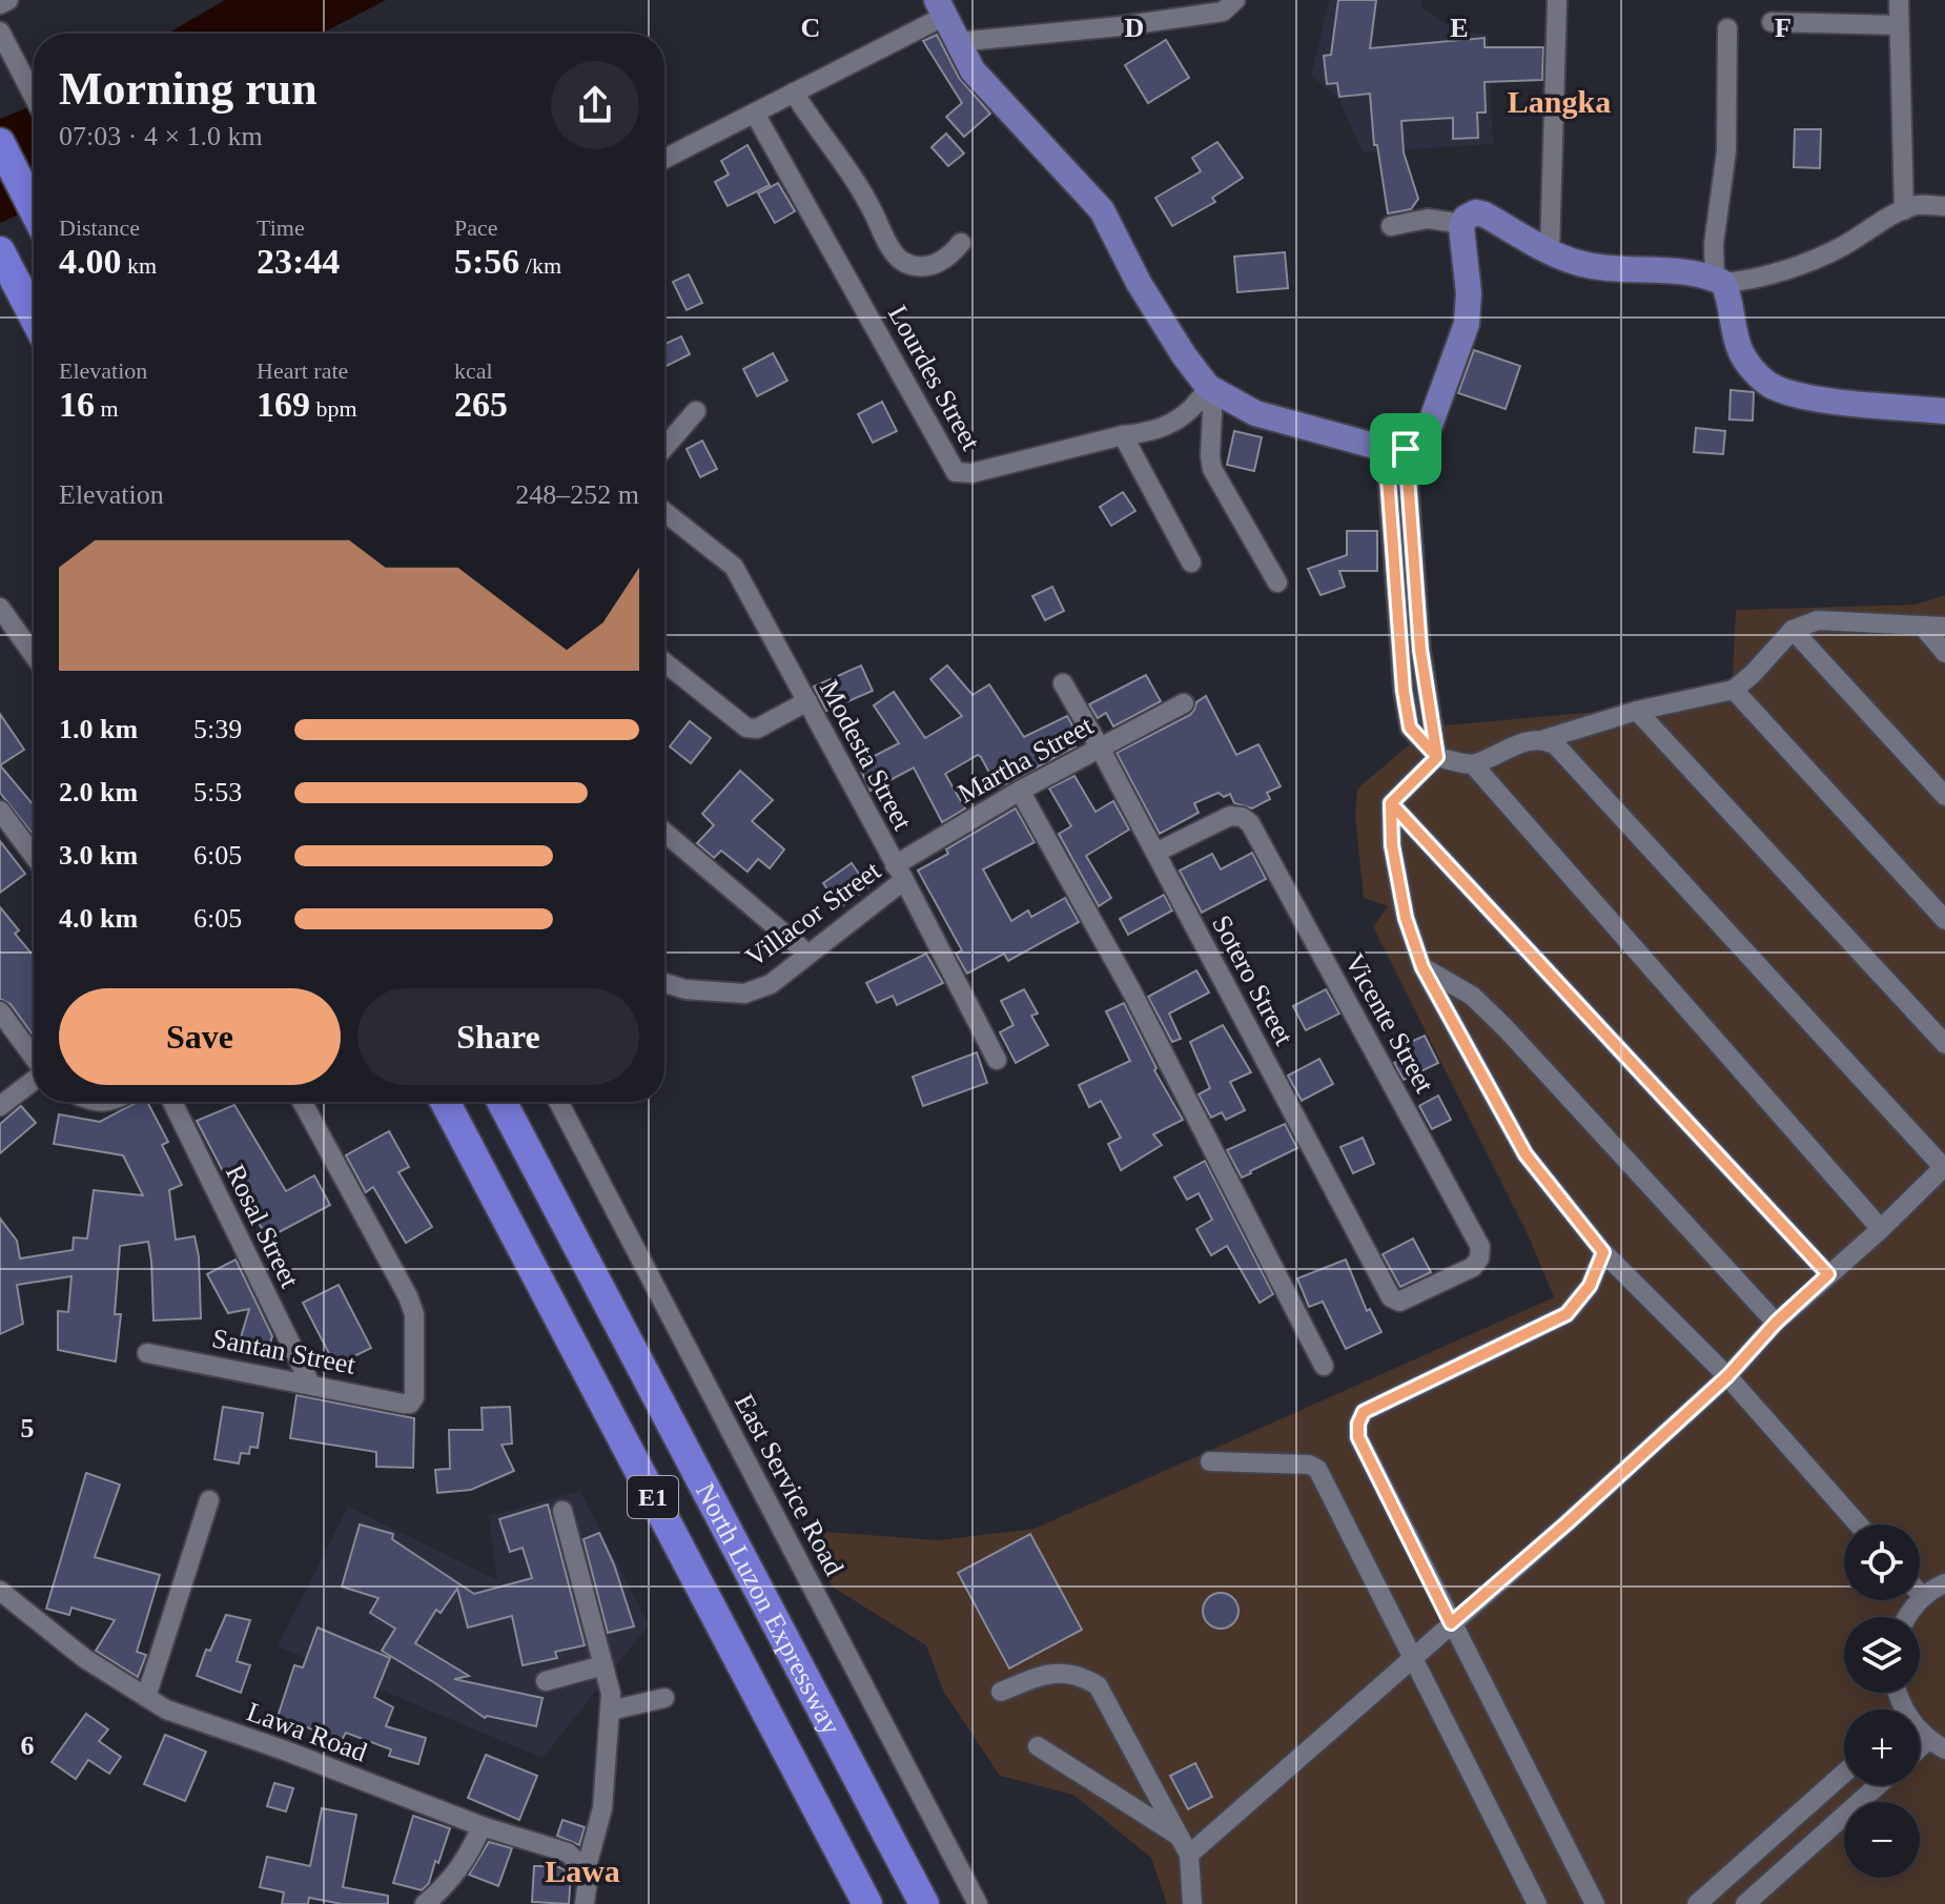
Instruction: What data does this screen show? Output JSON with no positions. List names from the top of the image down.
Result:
{
  "streets": {
    "highway": ["E1", "North Luzon Expressway"],
    "street": [
      "Lourdes Street",
      "Modesta Street",
      "Martha Street",
      "Villacor Street",
      "Sotero Street",
      "Vicente Street",
      "Rosal Street",
      "Santan Street",
      "East Service Road",
      "Lawa Road"
    ]
  },
  "crossings": [
    ["Modesta Street", "Martha Street"],
    ["Modesta Street", "Villacor Street"],
    ["Martha Street", "Villacor Street"],
    ["Martha Street", "Sotero Street"],
    ["Sotero Street", "Vicente Street"],
    ["Rosal Street", "Santan Street"]
  ],
  "districts": ["Langka", "Lawa"],
  "page": {
    "heading": ["Morning run", "07:03 · 4 × 1.0 km"],
    "stats": [
      ["Distance", "4.00 km"],
      ["Time", "23:44"],
      ["Pace", "5:56 /km"],
      ["Elevation", "16 m"],
      ["Heart rate", "169 bpm"],
      ["kcal", "265"]
    ],
    "chart": ["Elevation", "248–252 m"],
    "list": [
      {
        "name": "1.0 km",
        "note": "5:39"
      },
      {
        "name": "2.0 km",
        "note": "5:53"
      },
      {
        "name": "3.0 km",
        "note": "6:05"
      },
      {
        "name": "4.0 km",
        "note": "6:05"
      }
    ],
    "buttons": ["Save", "Share"],
    "map_buttons": ["+", "−"]
  },
  "grid": {
    "columns": [
      "C",
      "D",
      "E",
      "F"
    ],
    "rows": ["5", "6"]
  }
}
